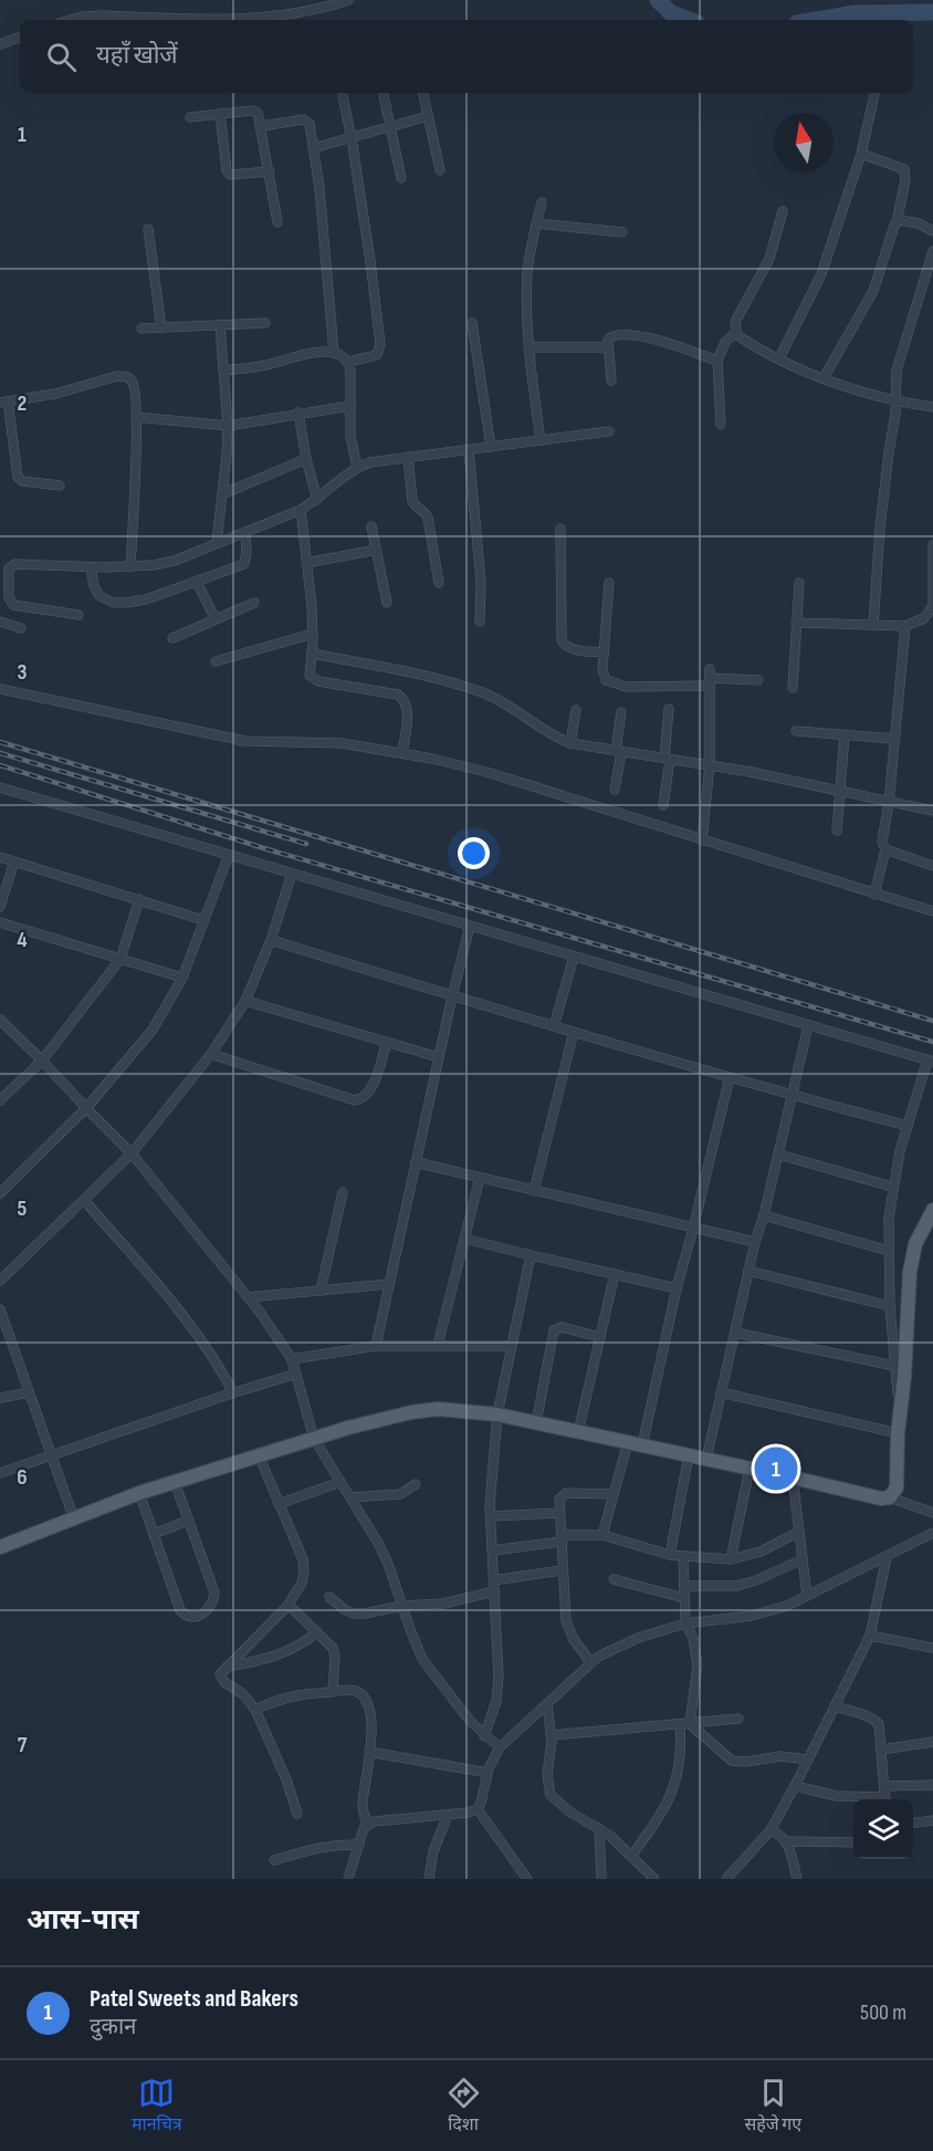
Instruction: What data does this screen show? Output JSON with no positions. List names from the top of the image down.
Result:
{
  "north": "top",
  "page": {
    "search": "यहाँ खोजें",
    "pins": "1",
    "heading": "आस-पास",
    "list": [
      {
        "mark": "1",
        "name": "Patel Sweets and Bakers",
        "note": "दुकान",
        "value": "500 m"
      }
    ],
    "nav": ["मानचित्र", "दिशा", "सहेजे गए"]
  },
  "grid": {
    "rows": [
      "1",
      "2",
      "3",
      "4",
      "5",
      "6",
      "7"
    ]
  }
}
